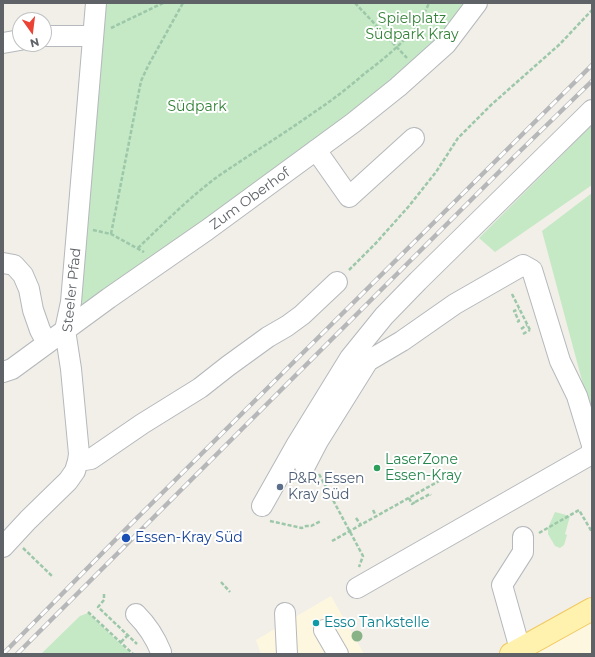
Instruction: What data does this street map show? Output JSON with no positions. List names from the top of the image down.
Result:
{
  "streets": {
    "street": ["Zum Oberhof", "Steeler Pfad"]
  },
  "crossings": [
    ["Zum Oberhof", "Steeler Pfad"]
  ],
  "parks": ["Spielplatz Südpark Kray", "Südpark"],
  "places": [
    "LaserZone Essen-Kray",
    "P&R, Essen Kray Süd",
    "Essen-Kray Süd",
    "Esso Tankstelle"
  ],
  "north": "bottom"
}
